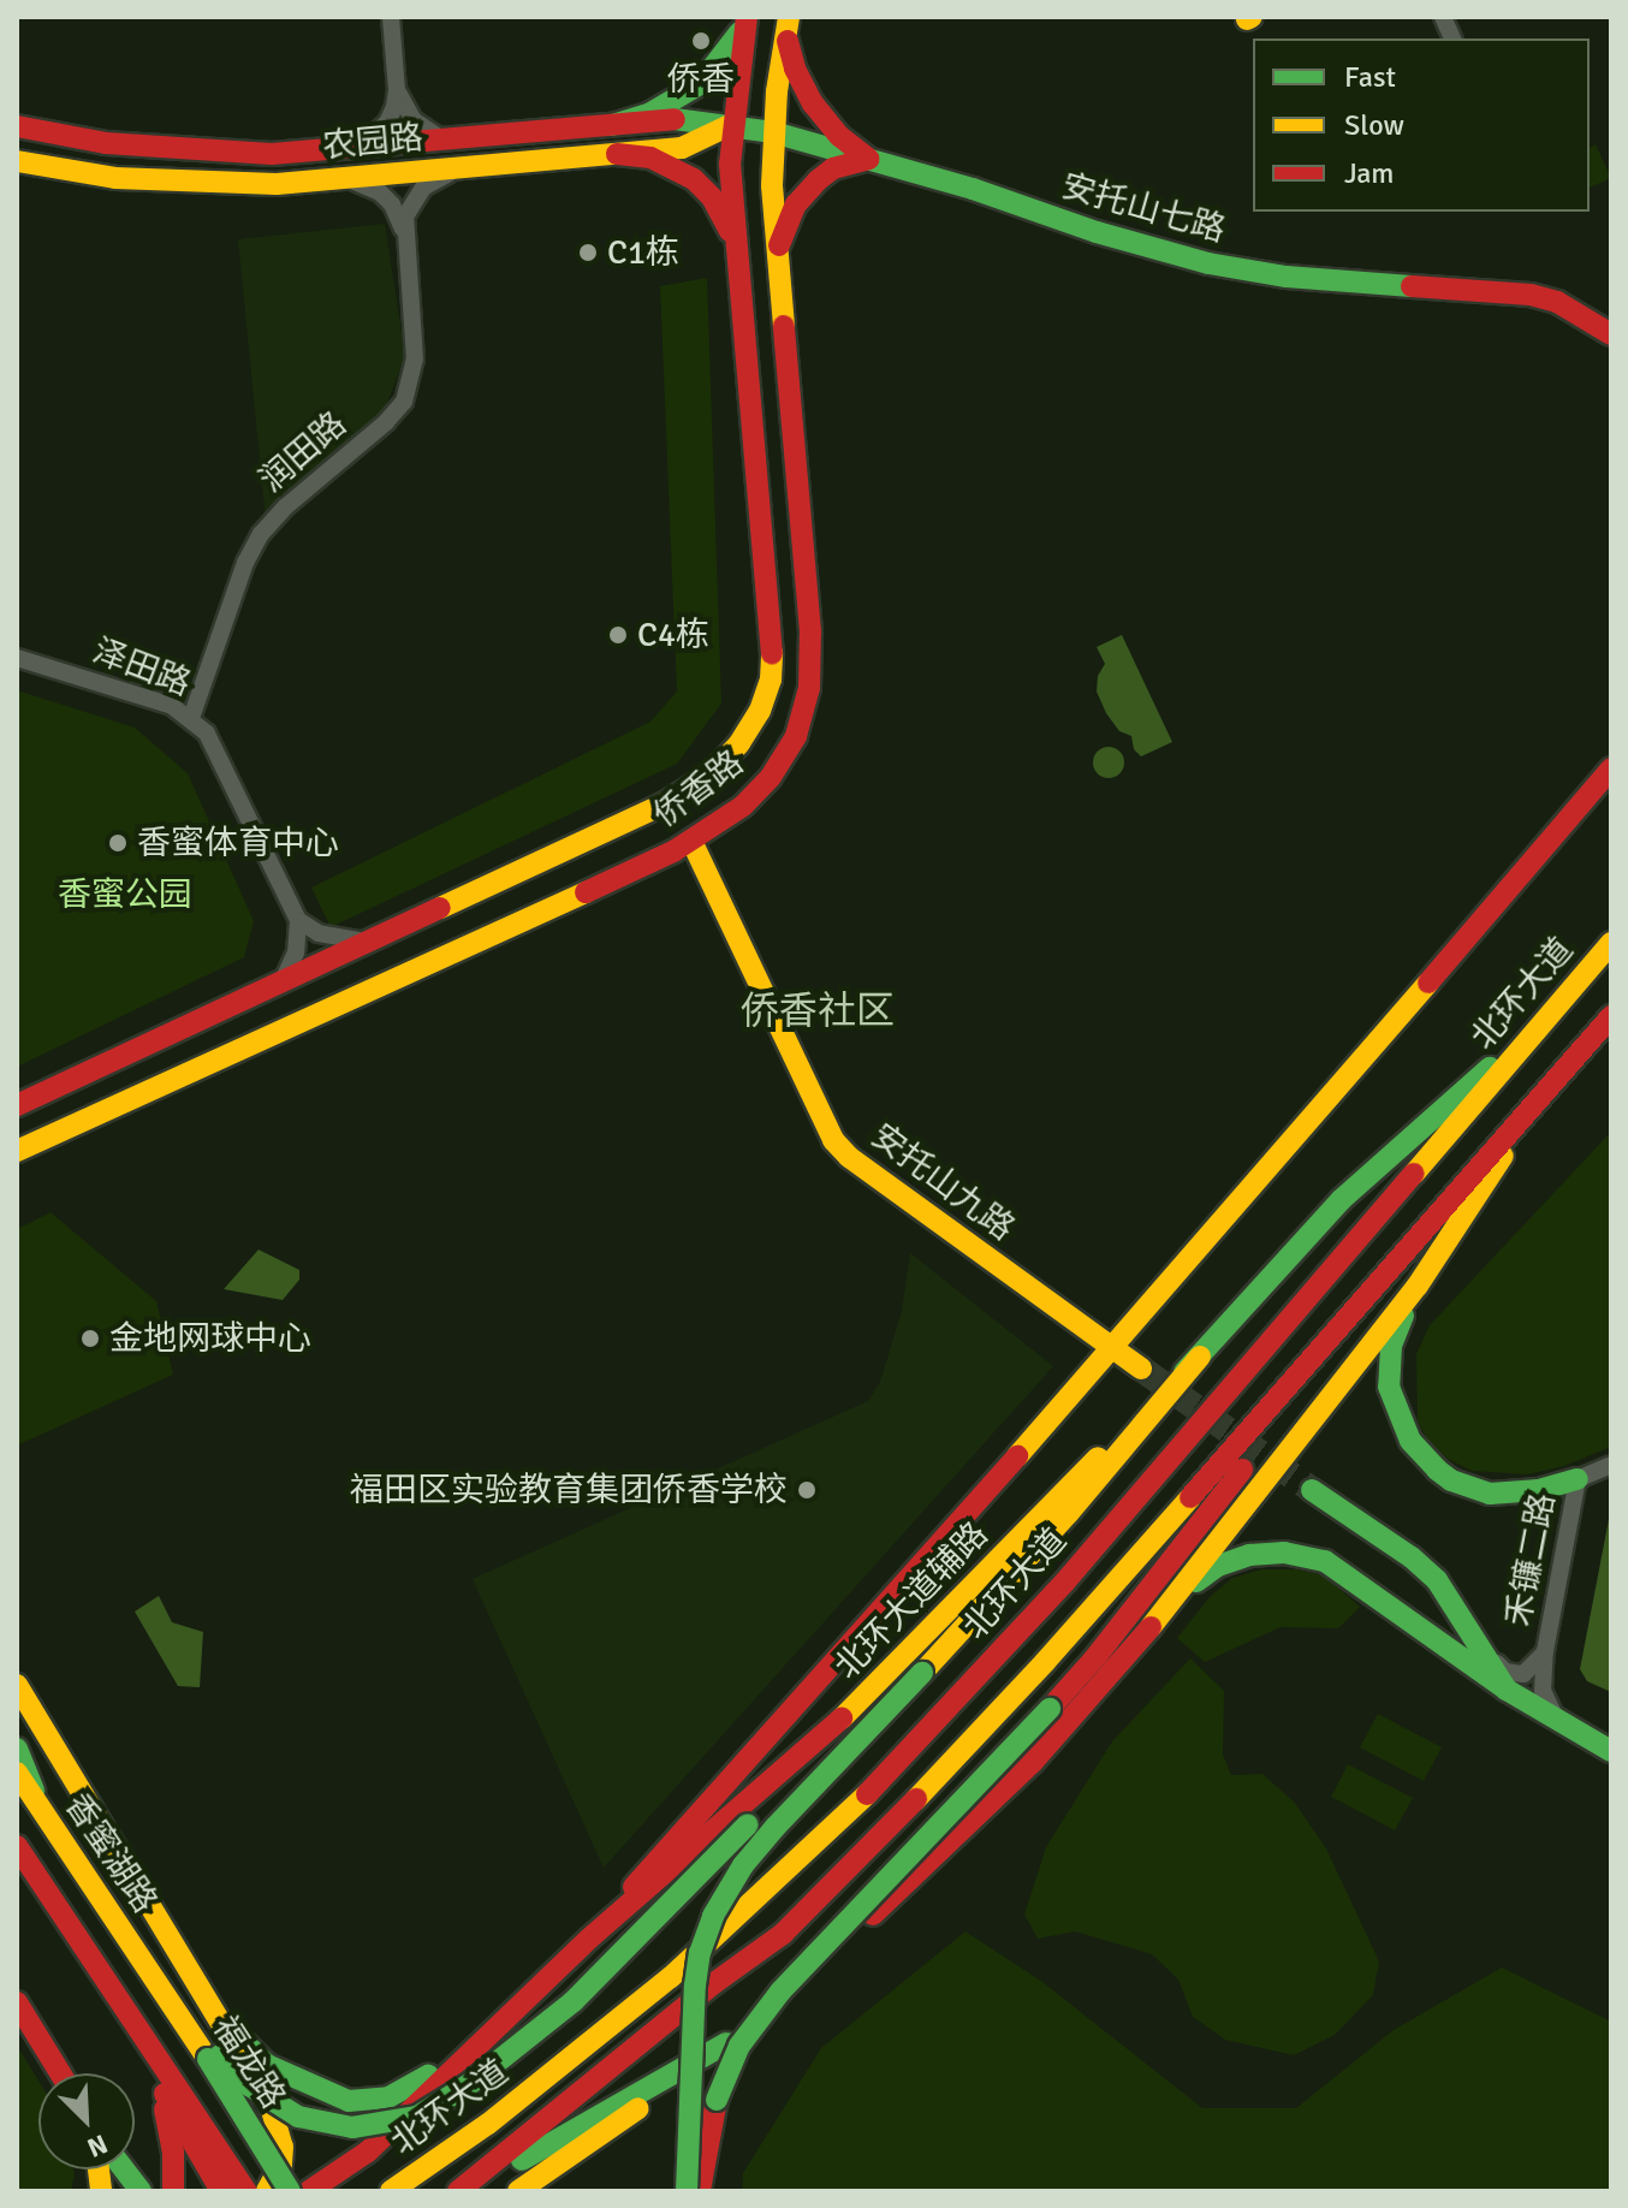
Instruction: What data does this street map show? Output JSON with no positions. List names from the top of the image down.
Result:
{
  "streets": {
    "main road": [
      "农园路",
      "安托山七路",
      "侨香路",
      "北环大道",
      "安托山九路",
      "北环大道辅路",
      "香蜜湖路",
      "福龙路"
    ],
    "street": ["润田路", "泽田路", "禾镰二路"]
  },
  "crossings": [
    ["农园路", "安托山七路"],
    ["农园路", "润田路"],
    ["农园路", "侨香路"],
    ["安托山七路", "侨香路"],
    ["润田路", "泽田路"],
    ["侨香路", "安托山九路"],
    ["北环大道", "北环大道辅路"],
    ["香蜜湖路", "福龙路"]
  ],
  "districts": ["侨香社区"],
  "parks": ["香蜜公园"],
  "places": [
    "侨香",
    "C1栋",
    "C4栋",
    "香蜜体育中心",
    "金地网球中心",
    "福田区实验教育集团侨香学校"
  ],
  "legend": ["Fast", "Slow", "Jam"],
  "north": "bottom right"
}
